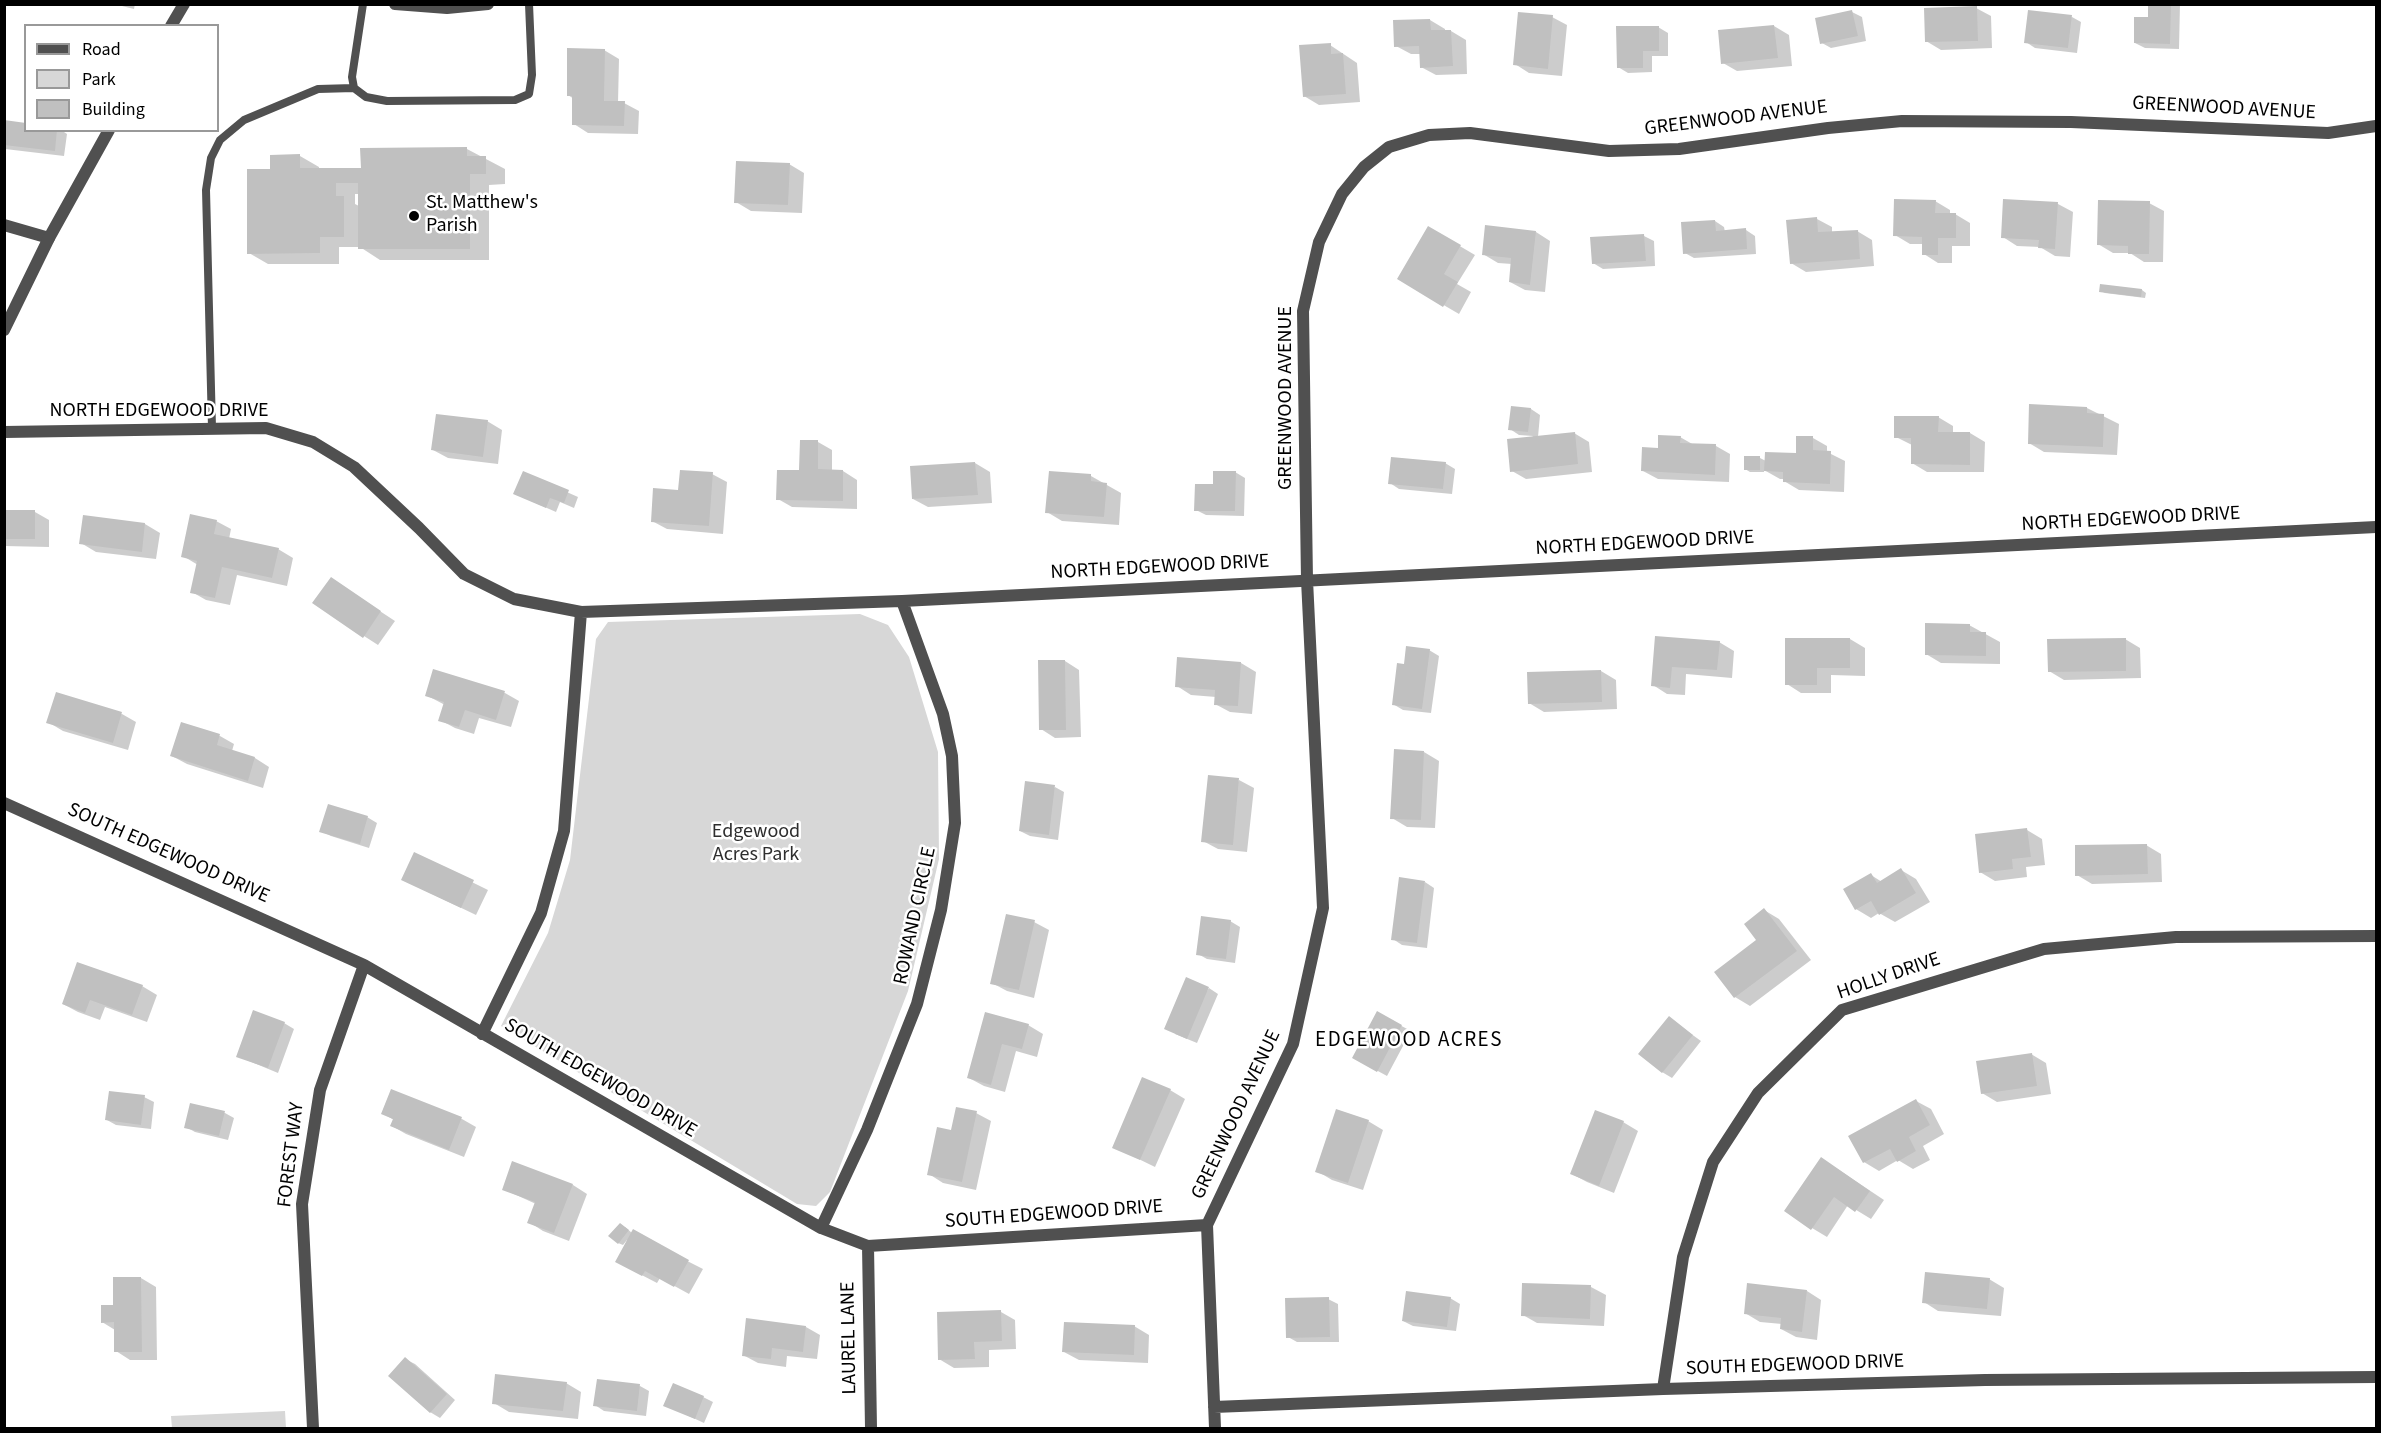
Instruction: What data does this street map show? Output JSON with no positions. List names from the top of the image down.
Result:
{
  "streets": {
    "street": [
      "GREENWOOD AVENUE",
      "NORTH EDGEWOOD DRIVE",
      "SOUTH EDGEWOOD DRIVE",
      "ROWAND CIRCLE",
      "HOLLY DRIVE",
      "FOREST WAY",
      "LAUREL LANE"
    ]
  },
  "crossings": [
    ["GREENWOOD AVENUE", "NORTH EDGEWOOD DRIVE"],
    ["GREENWOOD AVENUE", "SOUTH EDGEWOOD DRIVE"],
    ["NORTH EDGEWOOD DRIVE", "ROWAND CIRCLE"],
    ["SOUTH EDGEWOOD DRIVE", "ROWAND CIRCLE"],
    ["SOUTH EDGEWOOD DRIVE", "HOLLY DRIVE"],
    ["SOUTH EDGEWOOD DRIVE", "FOREST WAY"],
    ["SOUTH EDGEWOOD DRIVE", "LAUREL LANE"]
  ],
  "districts": ["EDGEWOOD ACRES"],
  "parks": ["Edgewood Acres Park"],
  "places": ["St. Matthew's Parish"],
  "legend": ["Road", "Park", "Building"]
}
